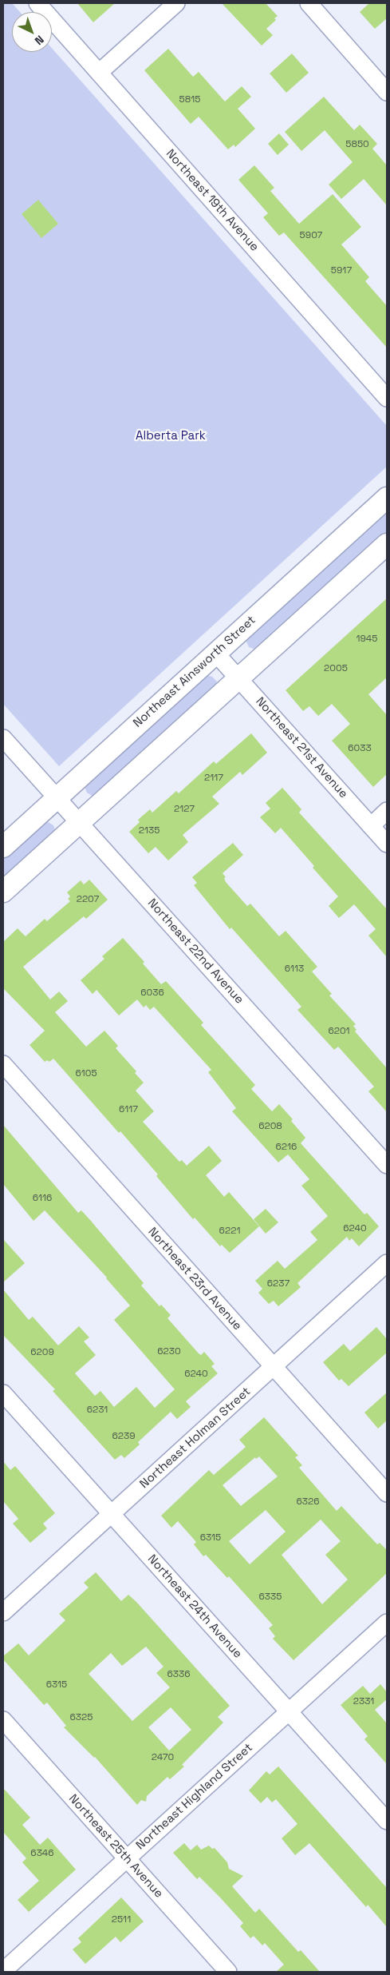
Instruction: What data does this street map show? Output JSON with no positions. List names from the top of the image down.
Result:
{
  "streets": {
    "street": [
      "Northeast 19th Avenue",
      "Northeast Ainsworth Street",
      "Northeast 21st Avenue",
      "Northeast 22nd Avenue",
      "Northeast 23rd Avenue",
      "Northeast Holman Street",
      "Northeast 24th Avenue",
      "Northeast Highland Street",
      "Northeast 25th Avenue"
    ]
  },
  "crossings": [
    ["Northeast Ainsworth Street", "Northeast 21st Avenue"],
    ["Northeast Ainsworth Street", "Northeast 22nd Avenue"],
    ["Northeast 23rd Avenue", "Northeast Holman Street"],
    ["Northeast Holman Street", "Northeast 24th Avenue"],
    ["Northeast 24th Avenue", "Northeast Highland Street"],
    ["Northeast Highland Street", "Northeast 25th Avenue"]
  ],
  "parks": ["Alberta Park"],
  "house_numbers": [
    "5815",
    "5850",
    "5907",
    "5917",
    "1945",
    "2005",
    "6033",
    "2117",
    "2127",
    "2135",
    "2207",
    "6113",
    "6036",
    "6201",
    "6105",
    "6117",
    "6208",
    "6216",
    "6116",
    "6240",
    "6221",
    "6237",
    "6230",
    "6209",
    "6240",
    "6231",
    "6239",
    "6326",
    "6315",
    "6335",
    "6336",
    "6315",
    "2331",
    "6325",
    "2470",
    "6346",
    "2511"
  ],
  "north": "bottom right"
}
